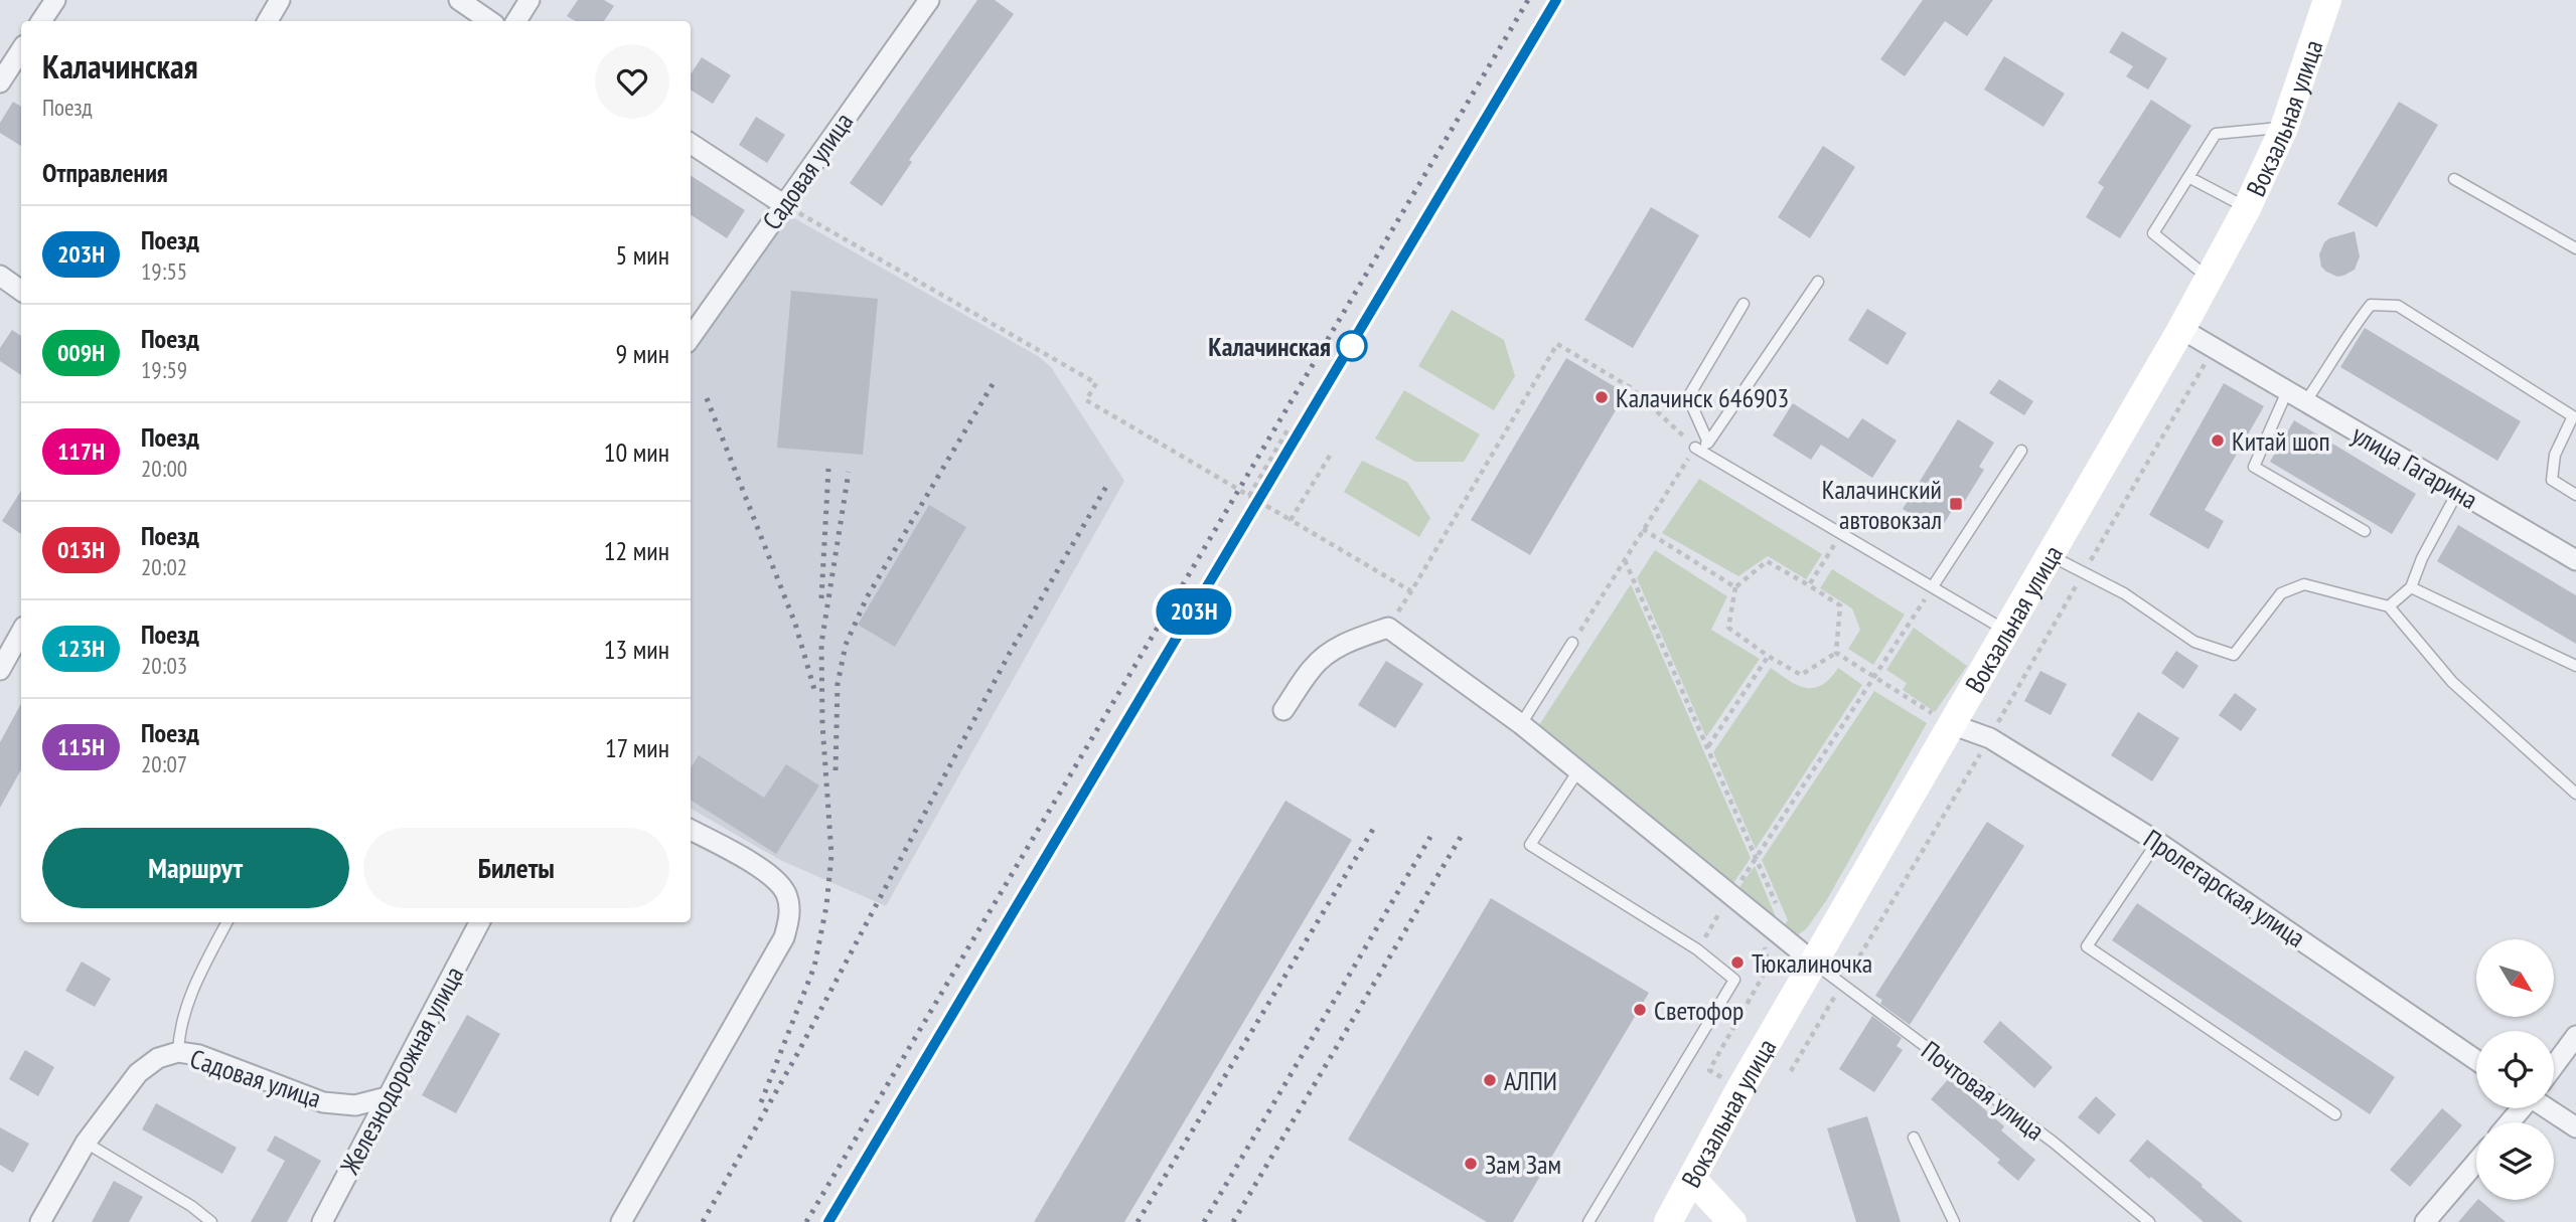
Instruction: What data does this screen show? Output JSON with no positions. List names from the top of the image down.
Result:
{
  "streets": {
    "main road": ["Вокзальная улица"],
    "street": [
      "Садовая улица",
      "улица Гагарина",
      "Пролетарская улица",
      "Железнодорожная улица"
    ],
    "lane": ["Почтовая улица"]
  },
  "crossings": [
    ["Вокзальная улица", "улица Гагарина"],
    ["Вокзальная улица", "Пролетарская улица"],
    ["Вокзальная улица", "Почтовая улица"],
    ["Садовая улица", "Железнодорожная улица"]
  ],
  "places": {
    "other": [
      "Калачинская",
      "Калачинск 646903",
      "Китай шоп",
      "Тюкалиночка",
      "Светофор",
      "АЛПИ",
      "Зам Зам"
    ],
    "transit": ["Калачинский автовокзал"]
  },
  "north": "bottom right",
  "page": {
    "on_map": "203Н",
    "heading": [
      ["Калачинская", "Поезд"],
      "Отправления"
    ],
    "list": [
      {
        "mark": "203Н",
        "name": "Поезд",
        "note": "19:55",
        "value": "5 мин"
      },
      {
        "mark": "009Н",
        "name": "Поезд",
        "note": "19:59",
        "value": "9 мин"
      },
      {
        "mark": "117Н",
        "name": "Поезд",
        "note": "20:00",
        "value": "10 мин"
      },
      {
        "mark": "013Н",
        "name": "Поезд",
        "note": "20:02",
        "value": "12 мин"
      },
      {
        "mark": "123Н",
        "name": "Поезд",
        "note": "20:03",
        "value": "13 мин"
      },
      {
        "mark": "115Н",
        "name": "Поезд",
        "note": "20:07",
        "value": "17 мин"
      }
    ],
    "buttons": ["Маршрут", "Билеты"]
  }
}
